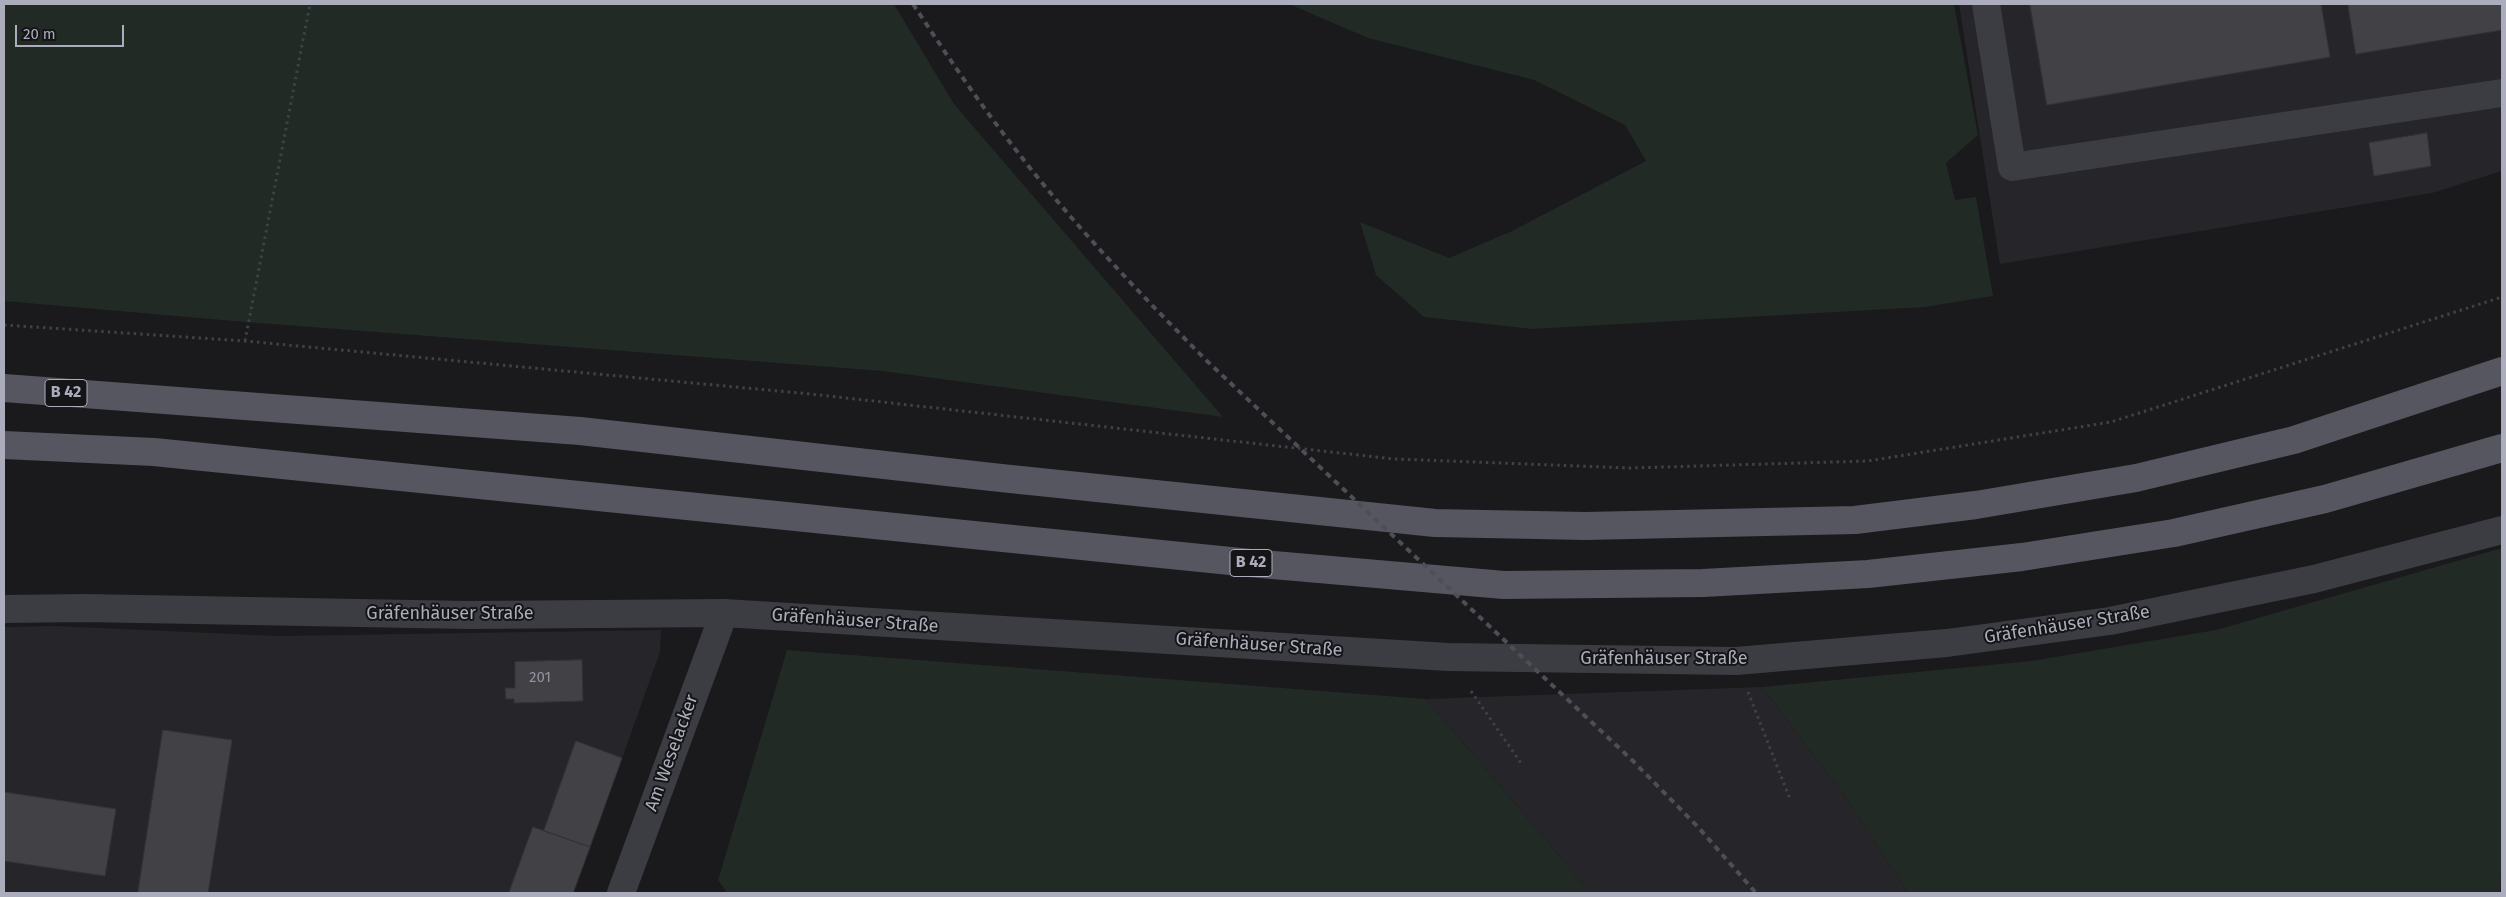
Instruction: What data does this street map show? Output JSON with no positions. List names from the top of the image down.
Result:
{
  "streets": {
    "main road": ["B 42"],
    "street": ["Gräfenhäuser Straße", "Am Weselacker"]
  },
  "crossings": [
    ["Gräfenhäuser Straße", "Am Weselacker"]
  ],
  "house_numbers": ["201"],
  "scale_bar": "20 m"
}
